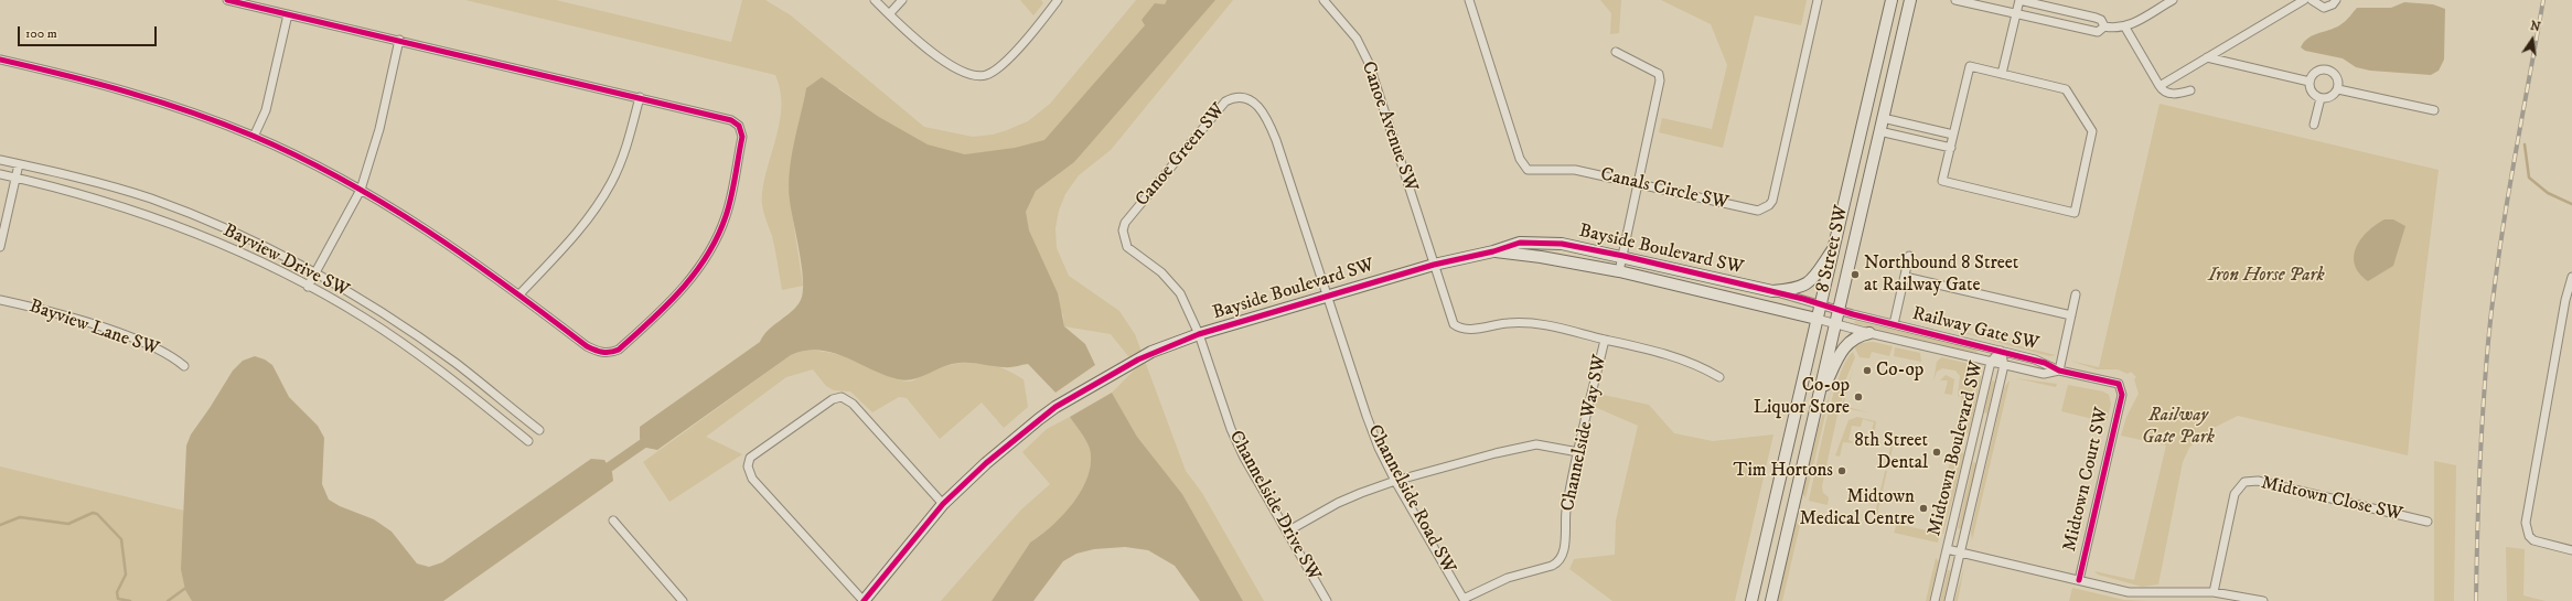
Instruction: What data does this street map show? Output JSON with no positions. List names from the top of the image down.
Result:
{
  "streets": {
    "main road": ["8 Street SW", "Bayside Boulevard SW"],
    "street": [
      "Canoe Avenue SW",
      "Canoe Green SW",
      "Canals Circle SW",
      "Bayview Drive SW",
      "Bayview Lane SW",
      "Railway Gate SW",
      "Channelside Way SW",
      "Midtown Boulevard SW",
      "Midtown Court SW",
      "Channelside Road SW",
      "Midtown Close SW",
      "Channelside Drive SW"
    ]
  },
  "crossings": [
    ["Canoe Avenue SW", "Bayside Boulevard SW"],
    ["Canoe Avenue SW", "Channelside Way SW"],
    ["Canoe Green SW", "Bayside Boulevard SW"],
    ["Canoe Green SW", "Channelside Road SW"],
    ["Canoe Green SW", "Channelside Drive SW"],
    ["8 Street SW", "Bayside Boulevard SW"],
    ["8 Street SW", "Railway Gate SW"],
    ["Bayside Boulevard SW", "Railway Gate SW"],
    ["Bayside Boulevard SW", "Channelside Way SW"],
    ["Bayside Boulevard SW", "Channelside Road SW"],
    ["Bayside Boulevard SW", "Channelside Drive SW"],
    ["Railway Gate SW", "Midtown Boulevard SW"],
    ["Railway Gate SW", "Midtown Court SW"],
    ["Channelside Way SW", "Channelside Road SW"]
  ],
  "parks": ["Iron Horse Park", "Railway Gate Park"],
  "places": [
    "Northbound 8 Street at Railway Gate",
    "Co-op",
    "Co-op Liquor Store",
    "8th Street Dental",
    "Tim Hortons",
    "Midtown Medical Centre"
  ],
  "scale_bar": "100 m",
  "north": "top"
}
